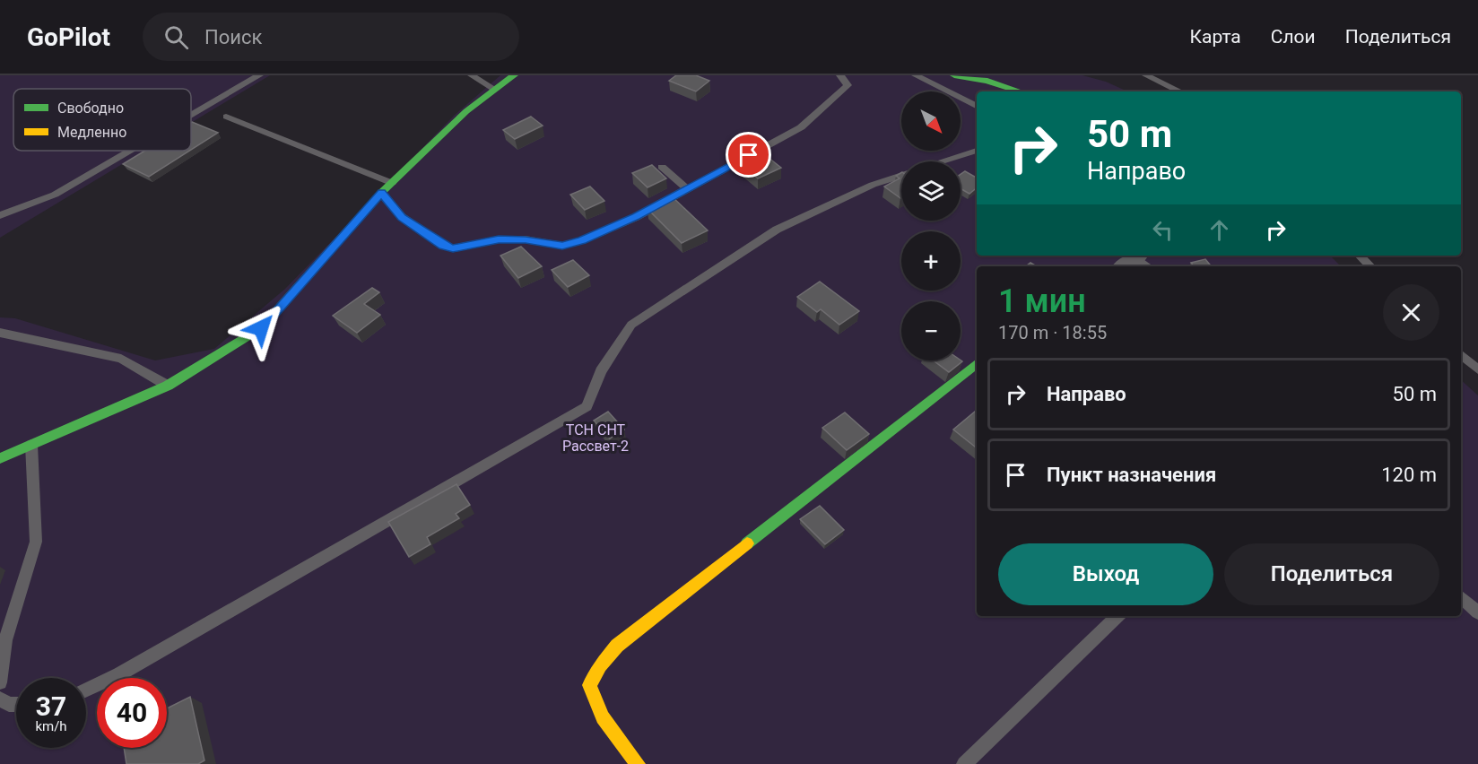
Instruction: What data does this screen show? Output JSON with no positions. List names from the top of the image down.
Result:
{
  "parks": ["ТСН СНТ Рассвет-2"],
  "legend": ["Свободно", "Медленно"],
  "north": "bottom right",
  "page": {
    "header": "GoPilot",
    "search": "Поиск",
    "nav": ["Карта", "Слои", "Поделиться"],
    "map_buttons": ["+", "−"],
    "turn": ["50 m", "Направо"],
    "heading": ["1 мин", "170 m · 18:55"],
    "list": [
      {
        "name": "Направо",
        "value": "50 m"
      },
      {
        "name": "Пункт назначения",
        "value": "120 m"
      }
    ],
    "buttons": ["Выход", "Поделиться"],
    "speed": "37 km/h",
    "limit": "40"
  }
}
